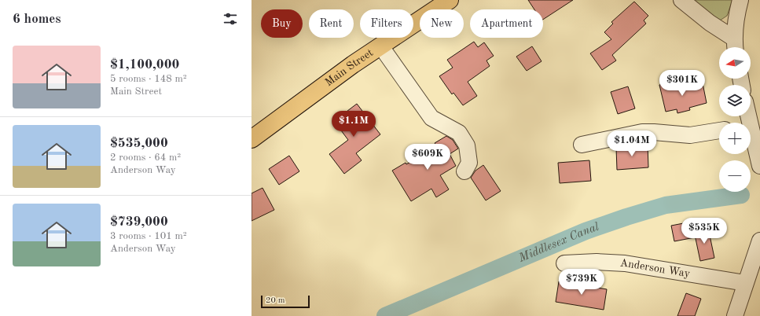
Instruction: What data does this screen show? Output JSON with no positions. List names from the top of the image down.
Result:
{
  "streets": {
    "main road": ["Main Street"],
    "street": ["Anderson Way"]
  },
  "water": ["Middlesex Canal"],
  "scale_bar": "20 m",
  "north": "left",
  "page": {
    "heading": "6 homes",
    "chip": [
      "Buy",
      "Rent",
      "Filters",
      "New",
      "Apartment"
    ],
    "list": [
      {
        "name": "$1,100,000",
        "note": "5 rooms · 148 m² · Main Street"
      },
      {
        "name": "$535,000",
        "note": "2 rooms · 64 m² · Anderson Way"
      },
      {
        "name": "$739,000",
        "note": "3 rooms · 101 m² · Anderson Way"
      }
    ],
    "map_buttons": ["+", "−"],
    "price": [
      "$301K",
      "$1.1M",
      "$1.04M",
      "$609K",
      "$535K",
      "$739K"
    ],
    "scale": "20 m"
  }
}
